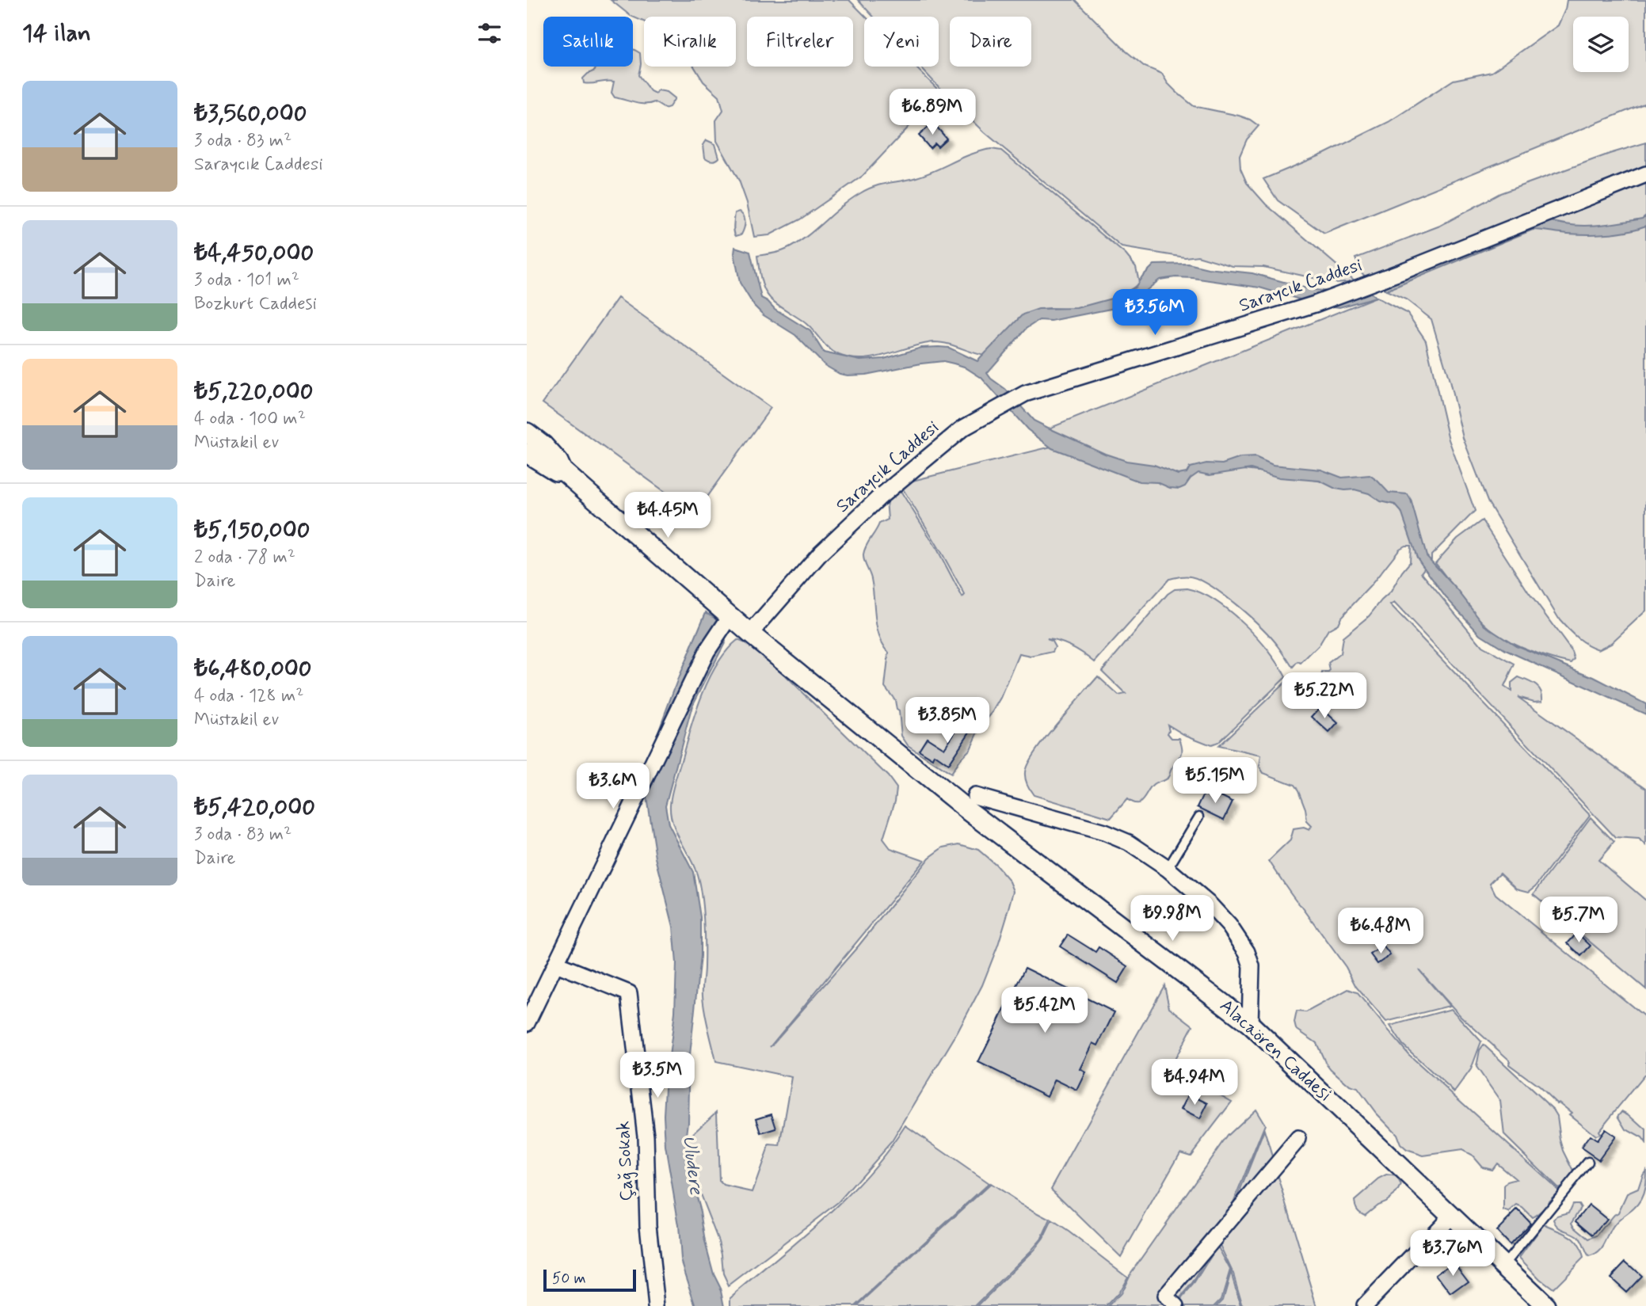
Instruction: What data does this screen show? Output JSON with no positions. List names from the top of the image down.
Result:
{
  "streets": {
    "street": ["Saraycık Caddesi", "Alacaören Caddesi", "Çağ Sokak"]
  },
  "crossings": [
    ["Saraycık Caddesi", "Alacaören Caddesi"]
  ],
  "water": ["Uludere"],
  "scale_bar": "50 m",
  "page": {
    "heading": "14 ilan",
    "chip": [
      "Satılık",
      "Kiralık",
      "Filtreler",
      "Yeni",
      "Daire"
    ],
    "list": [
      {
        "name": "₺3,560,000",
        "note": "3 oda · 83 m² · Saraycık Caddesi"
      },
      {
        "name": "₺4,450,000",
        "note": "3 oda · 101 m² · Bozkurt Caddesi"
      },
      {
        "name": "₺5,220,000",
        "note": "4 oda · 100 m² · Müstakil ev"
      },
      {
        "name": "₺5,150,000",
        "note": "2 oda · 78 m² · Daire"
      },
      {
        "name": "₺6,480,000",
        "note": "4 oda · 128 m² · Müstakil ev"
      },
      {
        "name": "₺5,420,000",
        "note": "3 oda · 83 m² · Daire"
      }
    ],
    "price": [
      "₺6.89M",
      "₺3.56M",
      "₺4.45M",
      "₺5.22M",
      "₺3.85M",
      "₺5.15M",
      "₺3.6M",
      "₺9.98M",
      "₺5.7M",
      "₺6.48M",
      "₺5.42M",
      "₺3.5M",
      "₺4.94M",
      "₺3.76M"
    ],
    "scale": "50 m"
  }
}
